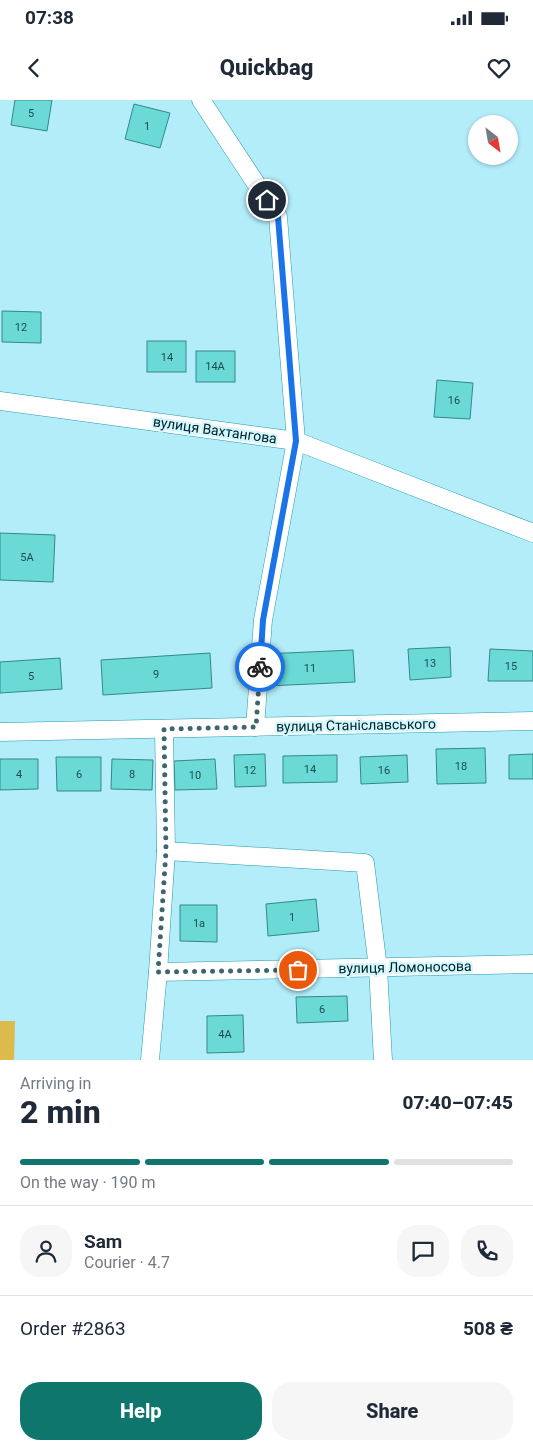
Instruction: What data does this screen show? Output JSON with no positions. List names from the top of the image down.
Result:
{
  "streets": {
    "street": ["вулиця Вахтангова", "вулиця Станіславського", "вулиця Ломоносова"]
  },
  "house_numbers": [
    "5",
    "1",
    "12",
    "14",
    "14А",
    "16",
    "5А",
    "13",
    "15",
    "11",
    "9",
    "5",
    "18",
    "14",
    "12",
    "16",
    "4",
    "6",
    "8",
    "10",
    "1",
    "1а",
    "6",
    "4А"
  ],
  "north": "bottom right",
  "page": {
    "status": "07:38",
    "header": "Quickbag",
    "heading": ["2 min", "Arriving in", "07:40–07:45"],
    "panel": [
      "Sam",
      "Courier · 4.7",
      "Order #2863",
      "508 ₴"
    ],
    "bar": "On the way · 190 m",
    "buttons": ["Help", "Share"]
  }
}
